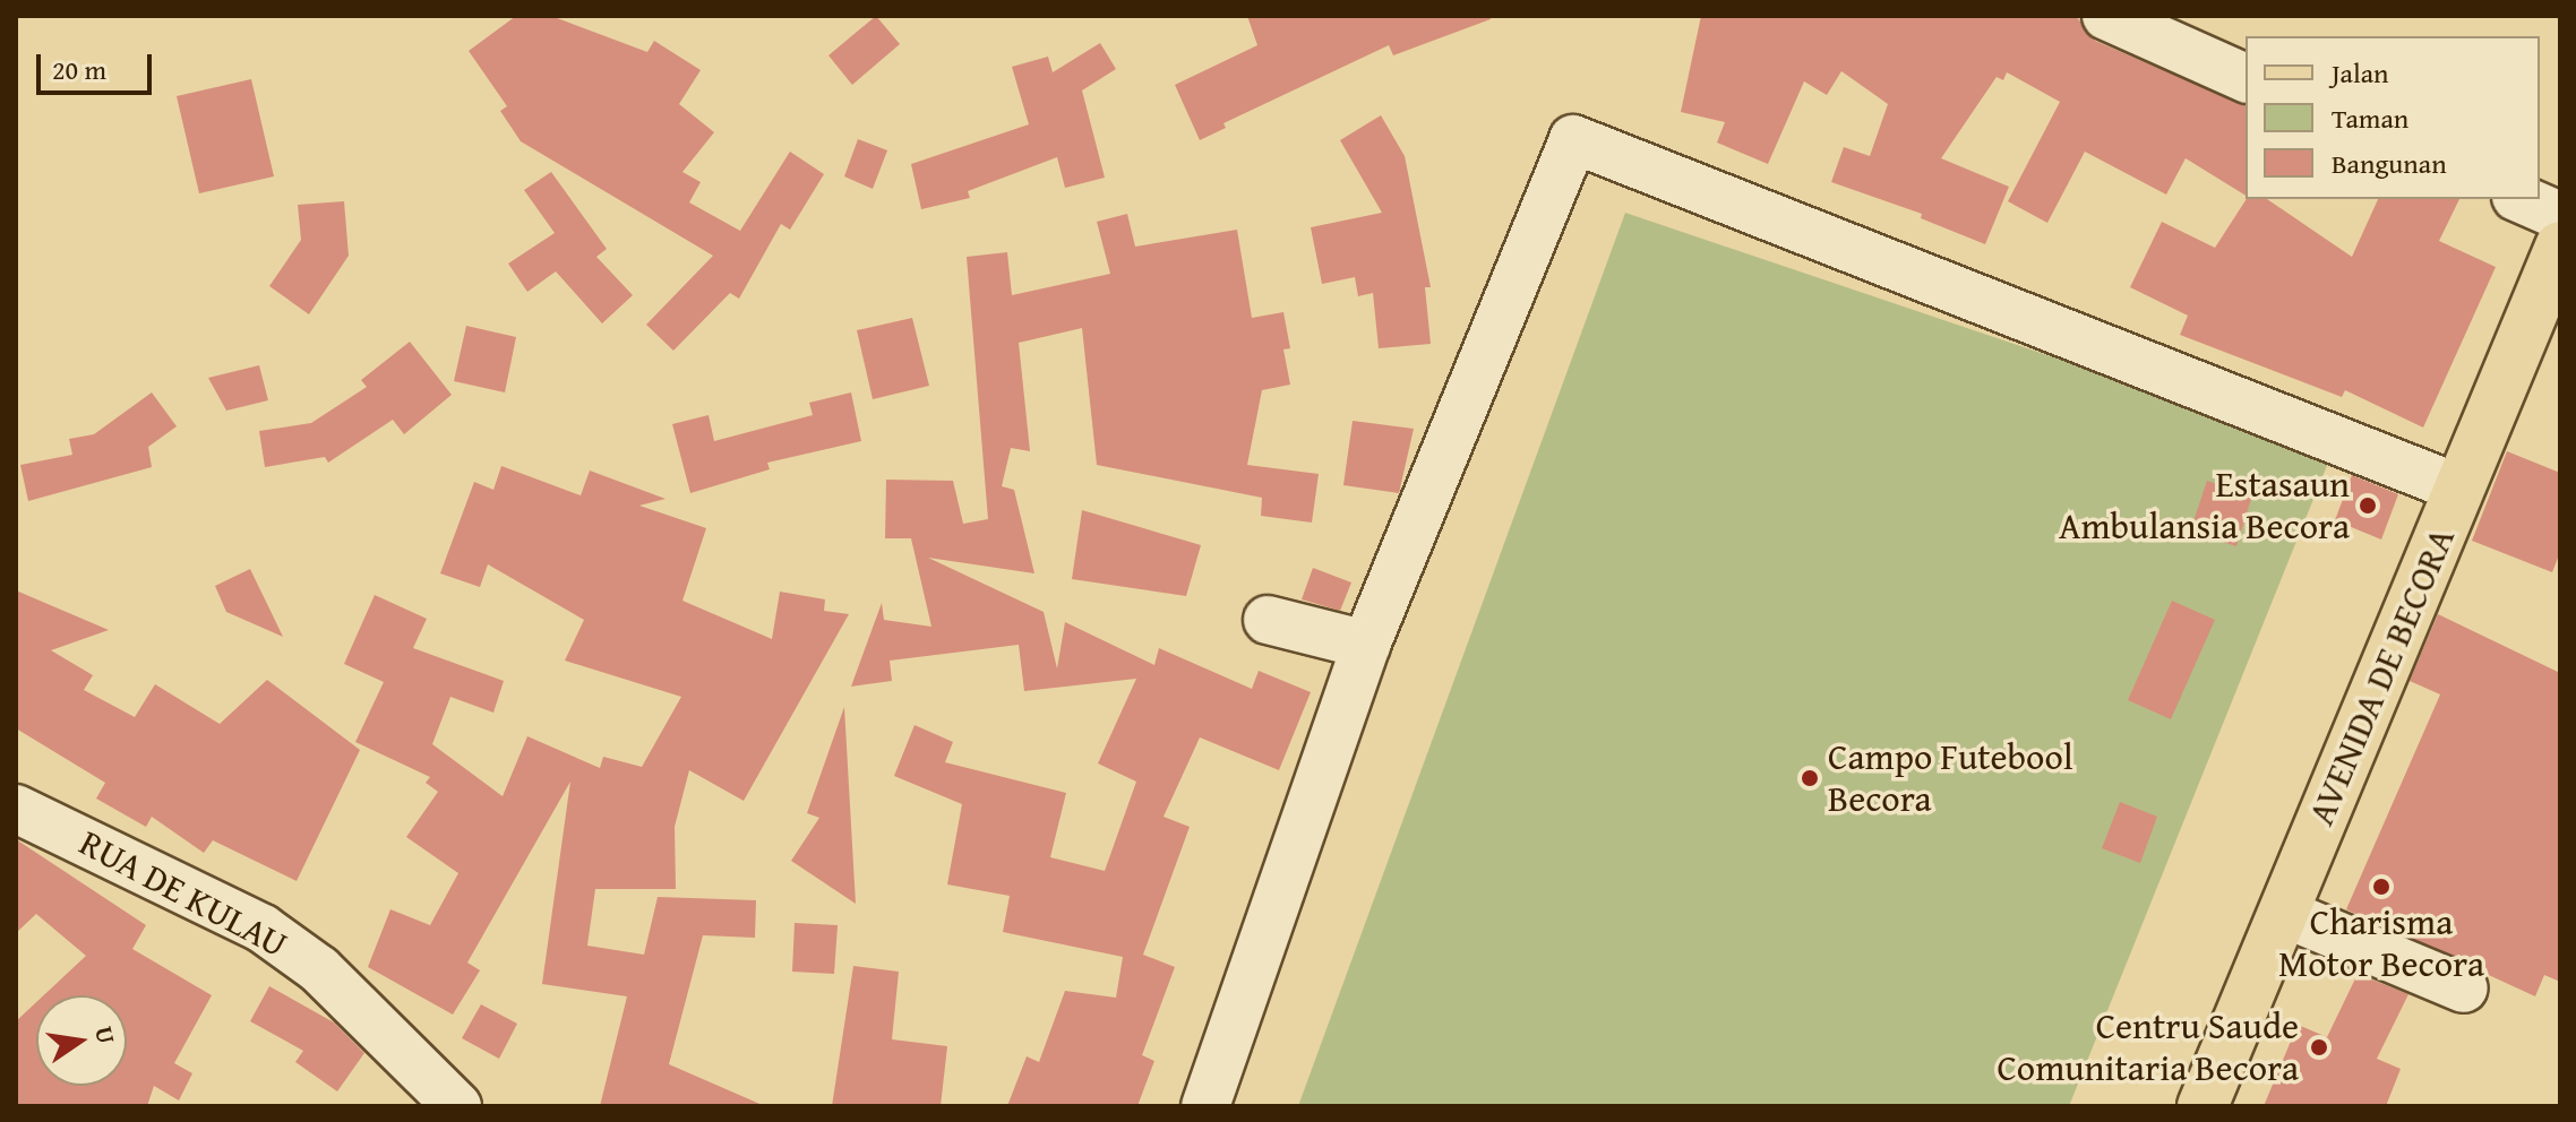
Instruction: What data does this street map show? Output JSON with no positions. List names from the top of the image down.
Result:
{
  "streets": {
    "main road": ["AVENIDA DE BECORA"],
    "street": ["RUA DE KULAU"]
  },
  "places": [
    "Estasaun Ambulansia Becora",
    "Campo Futebool Becora",
    "Charisma Motor Becora",
    "Centru Saude Comunitaria Becora"
  ],
  "legend": ["Jalan", "Taman", "Bangunan"],
  "scale_bar": "20 m",
  "north": "right"
}
